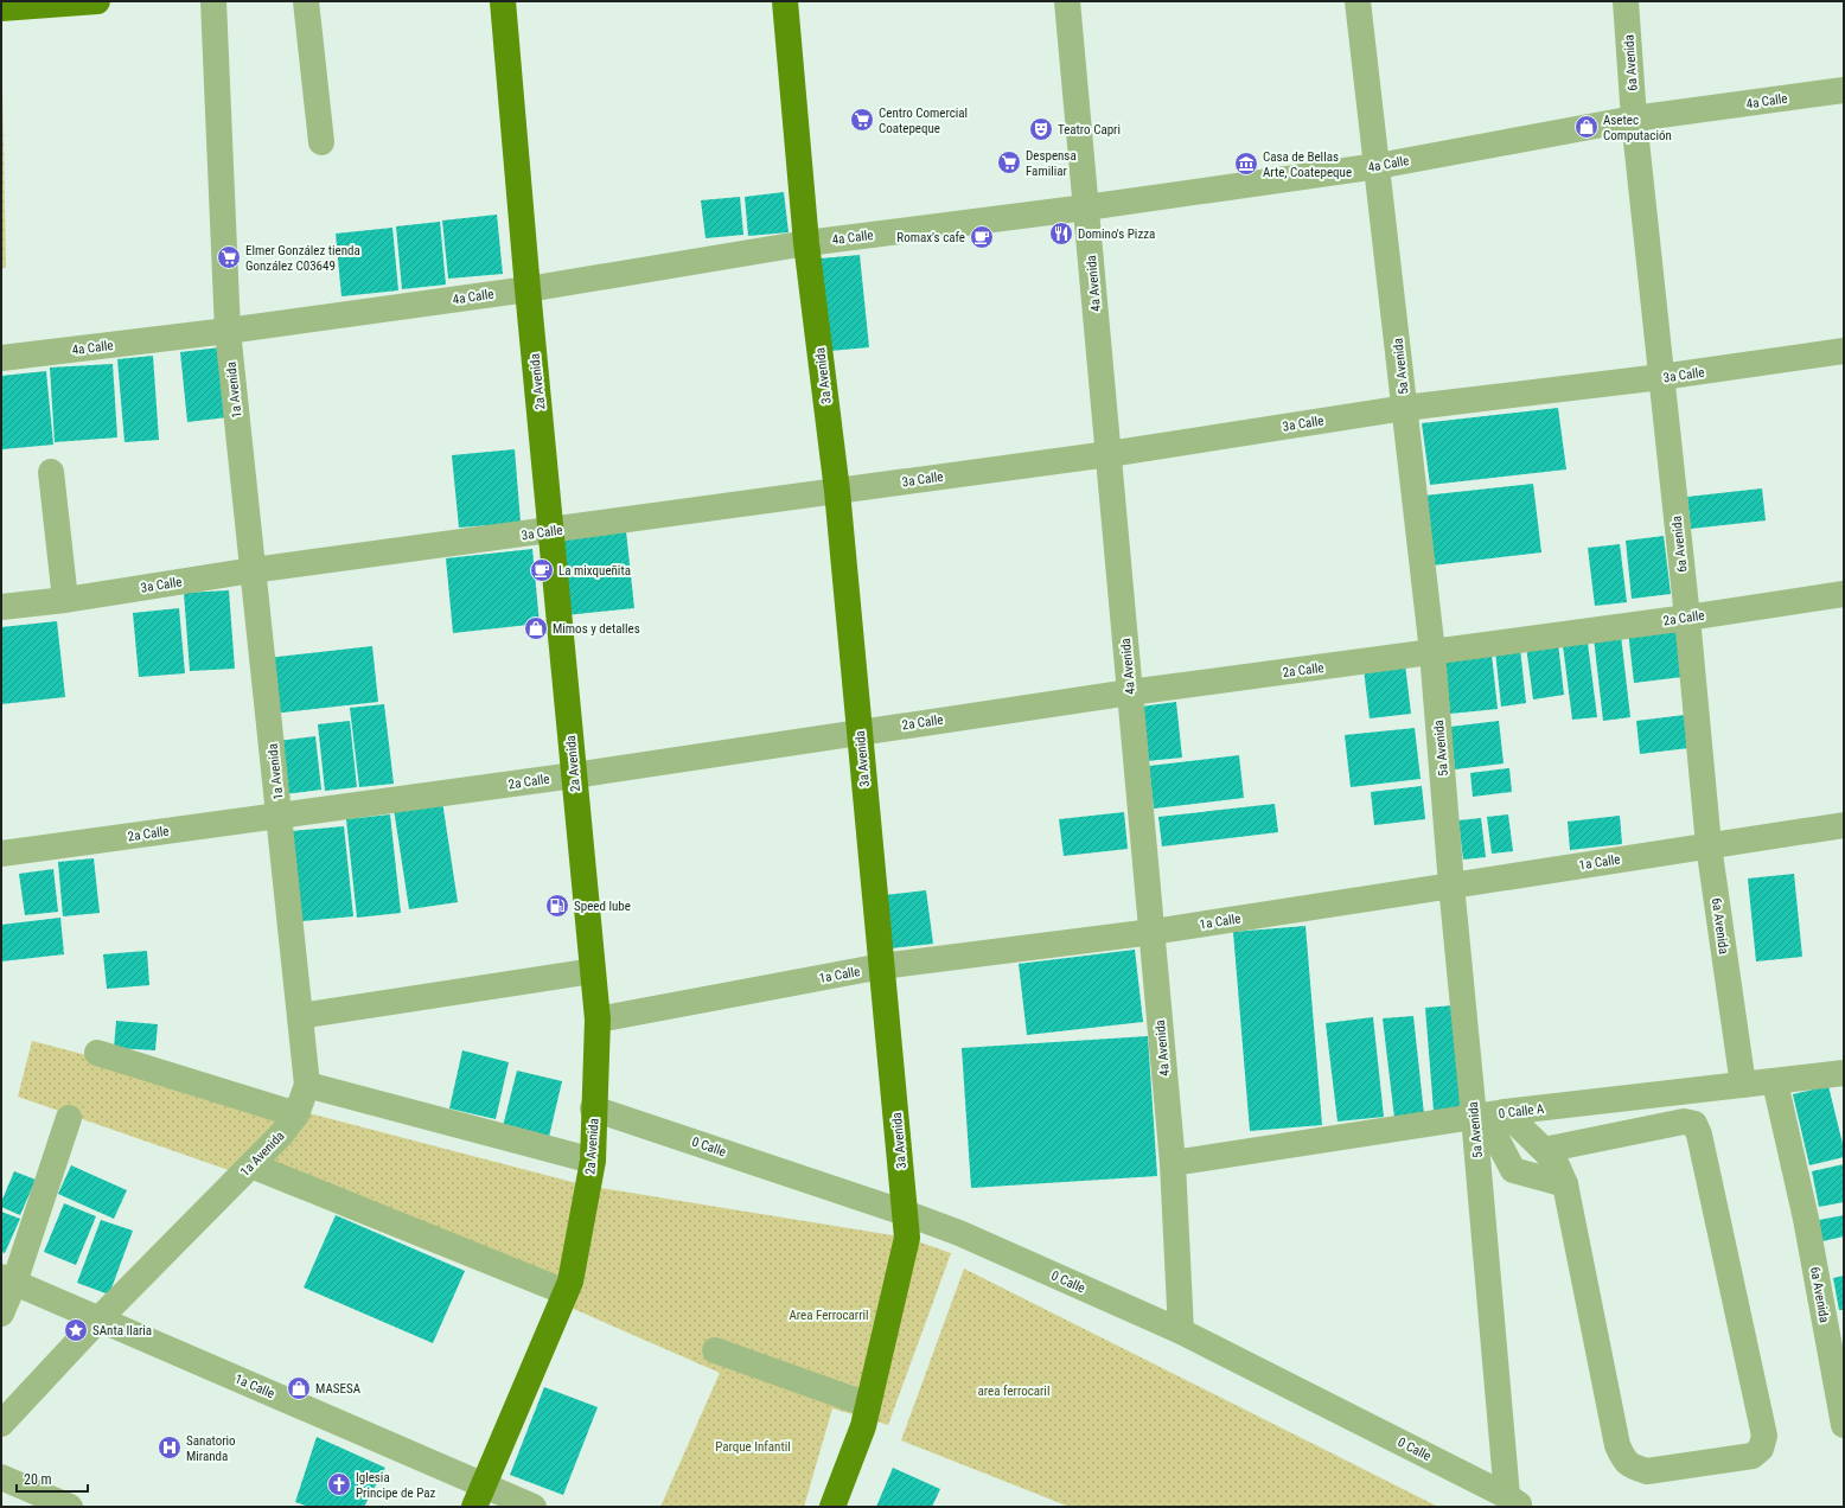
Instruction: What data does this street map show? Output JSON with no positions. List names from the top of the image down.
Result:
{
  "streets": {
    "main road": ["3a Avenida", "2a Avenida"],
    "street": [
      "6a Avenida",
      "4a Calle",
      "4a Avenida",
      "5a Avenida",
      "3a Calle",
      "1a Avenida",
      "2a Calle",
      "1a Calle",
      "0 Calle A",
      "0 Calle"
    ]
  },
  "crossings": [
    ["6a Avenida", "4a Calle"],
    ["6a Avenida", "3a Calle"],
    ["6a Avenida", "2a Calle"],
    ["6a Avenida", "1a Calle"],
    ["6a Avenida", "0 Calle A"],
    ["4a Calle", "4a Avenida"],
    ["4a Calle", "5a Avenida"],
    ["4a Calle", "3a Avenida"],
    ["4a Calle", "2a Avenida"],
    ["4a Calle", "1a Avenida"],
    ["4a Avenida", "3a Calle"],
    ["4a Avenida", "2a Calle"],
    ["4a Avenida", "1a Calle"],
    ["4a Avenida", "0 Calle A"],
    ["4a Avenida", "0 Calle"],
    ["5a Avenida", "3a Calle"],
    ["5a Avenida", "2a Calle"],
    ["5a Avenida", "1a Calle"],
    ["5a Avenida", "0 Calle A"],
    ["5a Avenida", "0 Calle"],
    ["3a Calle", "3a Avenida"],
    ["3a Calle", "2a Avenida"],
    ["3a Calle", "1a Avenida"],
    ["3a Avenida", "2a Calle"],
    ["3a Avenida", "1a Calle"],
    ["3a Avenida", "0 Calle"],
    ["2a Avenida", "2a Calle"],
    ["2a Avenida", "1a Calle"],
    ["2a Avenida", "0 Calle"],
    ["1a Avenida", "2a Calle"],
    ["1a Avenida", "1a Calle"]
  ],
  "parks": ["Area Ferrocarril", "area ferrocaril", "Parque Infantil"],
  "places": {
    "supermarket": ["Centro Comercial Coatepeque", "Despensa Familiar", "Elmer González tienda González C03649"],
    "shop": ["Asetec Computación", "Mimos y detalles", "MASESA"],
    "theatre": ["Teatro Capri"],
    "museum": ["Casa de Bellas Arte, Coatepeque"],
    "restaurant": ["Domino's Pizza"],
    "cafe": ["Romax's cafe", "La mixqueñita"],
    "fuel station": ["Speed lube"],
    "place": ["SAnta Ilaria"],
    "hospital": ["Sanatorio Miranda"],
    "church": ["Iglesia Principe de Paz"]
  },
  "scale_bar": "20 m"
}
